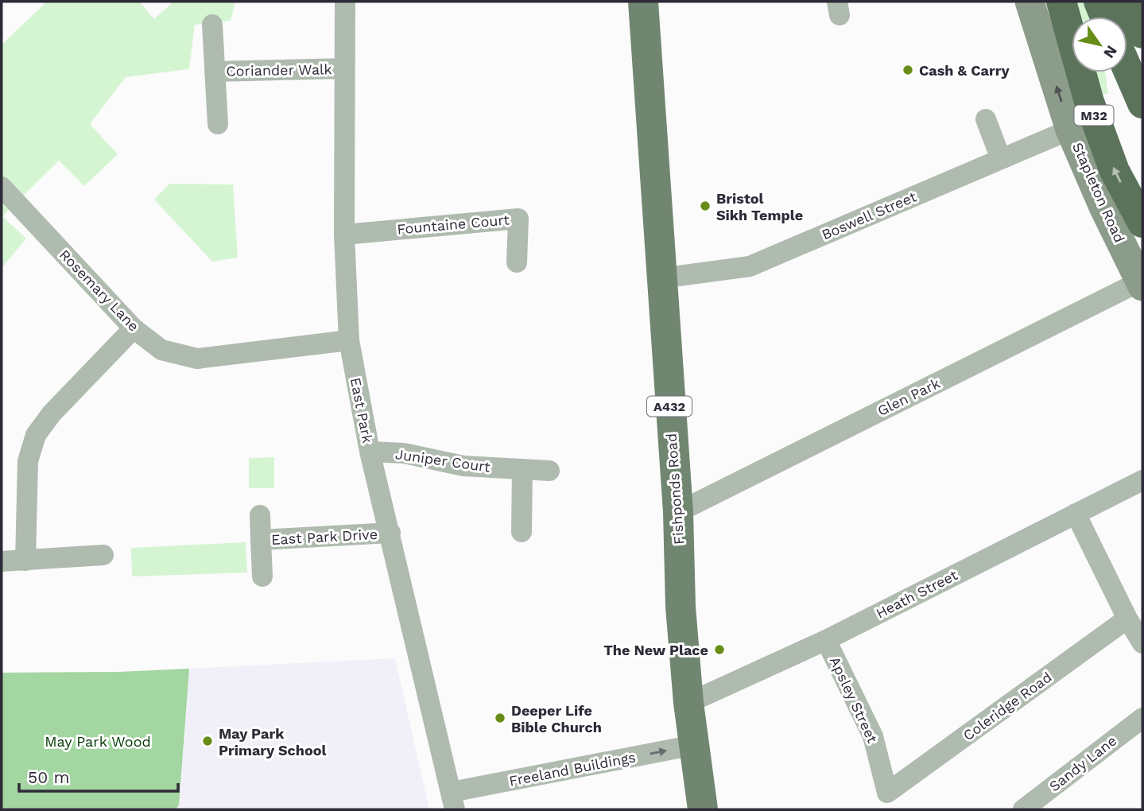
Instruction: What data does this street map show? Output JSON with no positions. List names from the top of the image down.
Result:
{
  "streets": {
    "highway": ["M32"],
    "main road": ["Stapleton Road", "A432", "Fishponds Road"],
    "street": [
      "Coriander Walk",
      "Boswell Street",
      "Fountaine Court",
      "Rosemary Lane",
      "Glen Park",
      "East Park",
      "Juniper Court",
      "East Park Drive",
      "Heath Street",
      "Apsley Street",
      "Coleridge Road",
      "Sandy Lane",
      "Freeland Buildings"
    ]
  },
  "crossings": [
    ["Coriander Walk", "East Park"],
    ["Stapleton Road", "Boswell Street"],
    ["Stapleton Road", "Glen Park"],
    ["Boswell Street", "Fishponds Road"],
    ["Fountaine Court", "East Park"],
    ["Rosemary Lane", "East Park"],
    ["Glen Park", "Fishponds Road"],
    ["East Park", "Juniper Court"],
    ["East Park", "East Park Drive"],
    ["East Park", "Freeland Buildings"],
    ["Fishponds Road", "Heath Street"],
    ["Fishponds Road", "Freeland Buildings"],
    ["Heath Street", "Apsley Street"],
    ["Apsley Street", "Coleridge Road"]
  ],
  "one_way": ["Stapleton Road", "Freeland Buildings"],
  "parks": ["May Park Wood"],
  "places": [
    "Cash & Carry",
    "Bristol Sikh Temple",
    "The New Place",
    "Deeper Life Bible Church",
    "May Park Primary School"
  ],
  "scale_bar": "50 m",
  "north": "bottom right"
}
